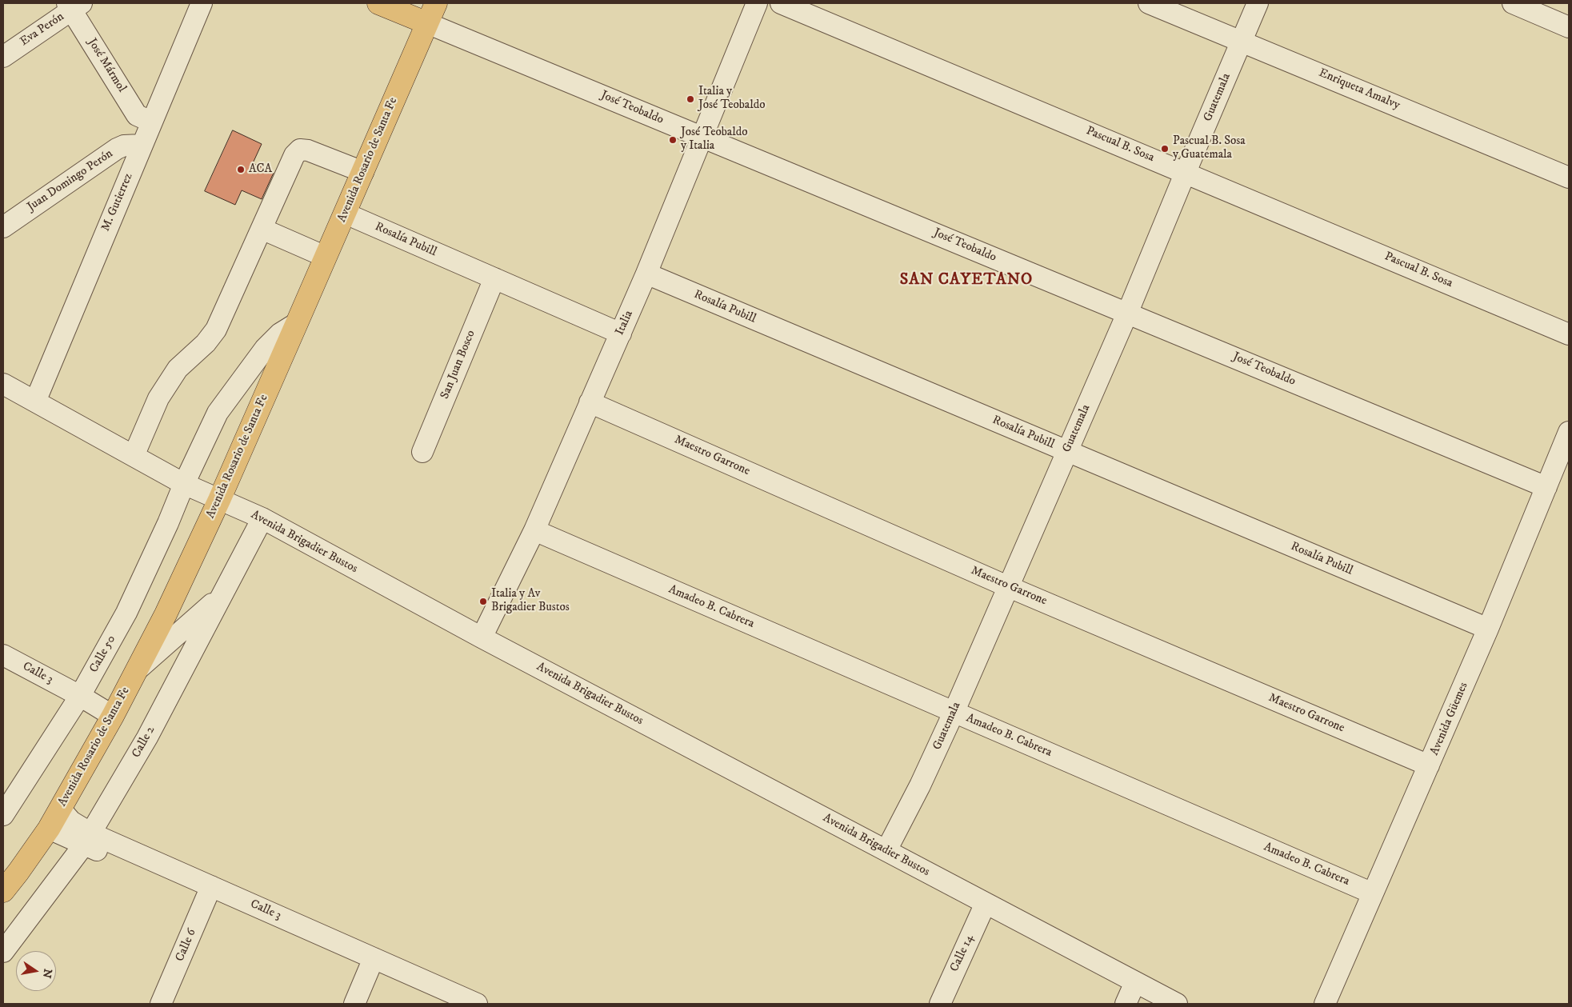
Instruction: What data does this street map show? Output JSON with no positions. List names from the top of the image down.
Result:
{
  "streets": {
    "main road": ["Avenida Rosario de Santa Fe"],
    "street": [
      "Eva Perón",
      "José Mármol",
      "Enriqueta Amalvy",
      "Guatemala",
      "José Teobaldo",
      "Pascual B. Sosa",
      "Juan Domingo Perón",
      "M. Gutierrez",
      "Rosalía Pubill",
      "Italia",
      "San Juan Bosco",
      "Maestro Garrone",
      "Avenida Brigadier Bustos",
      "Amadeo B. Cabrera",
      "Calle 50",
      "Calle 3",
      "Avenida Güemes",
      "Calle 2",
      "Calle 6",
      "Calle 14"
    ]
  },
  "crossings": [
    ["Eva Perón", "José Mármol"],
    ["José Mármol", "M. Gutierrez"],
    ["Enriqueta Amalvy", "Guatemala"],
    ["Guatemala", "José Teobaldo"],
    ["Guatemala", "Pascual B. Sosa"],
    ["Guatemala", "Rosalía Pubill"],
    ["Guatemala", "Maestro Garrone"],
    ["Guatemala", "Avenida Brigadier Bustos"],
    ["Guatemala", "Amadeo B. Cabrera"],
    ["José Teobaldo", "Avenida Rosario de Santa Fe"],
    ["José Teobaldo", "Italia"],
    ["José Teobaldo", "Avenida Güemes"],
    ["Avenida Rosario de Santa Fe", "Rosalía Pubill"],
    ["Avenida Rosario de Santa Fe", "Avenida Brigadier Bustos"],
    ["Avenida Rosario de Santa Fe", "Calle 50"],
    ["Avenida Rosario de Santa Fe", "Calle 3"],
    ["Juan Domingo Perón", "M. Gutierrez"],
    ["M. Gutierrez", "Avenida Brigadier Bustos"],
    ["Rosalía Pubill", "Italia"],
    ["Rosalía Pubill", "San Juan Bosco"],
    ["Rosalía Pubill", "Avenida Güemes"],
    ["Italia", "Maestro Garrone"],
    ["Italia", "Avenida Brigadier Bustos"],
    ["Italia", "Amadeo B. Cabrera"],
    ["Maestro Garrone", "Avenida Güemes"],
    ["Avenida Brigadier Bustos", "Calle 50"],
    ["Avenida Brigadier Bustos", "Calle 2"],
    ["Avenida Brigadier Bustos", "Calle 14"],
    ["Amadeo B. Cabrera", "Avenida Güemes"],
    ["Calle 50", "Calle 3"],
    ["Calle 3", "Calle 2"],
    ["Calle 3", "Calle 6"]
  ],
  "districts": ["SAN CAYETANO"],
  "places": [
    "Italia y José Teobaldo",
    "José Teobaldo y Italia",
    "Pascual B. Sosa y Guatemala",
    "ACA",
    "Italia y Av Brigadier Bustos"
  ],
  "north": "right"
}
